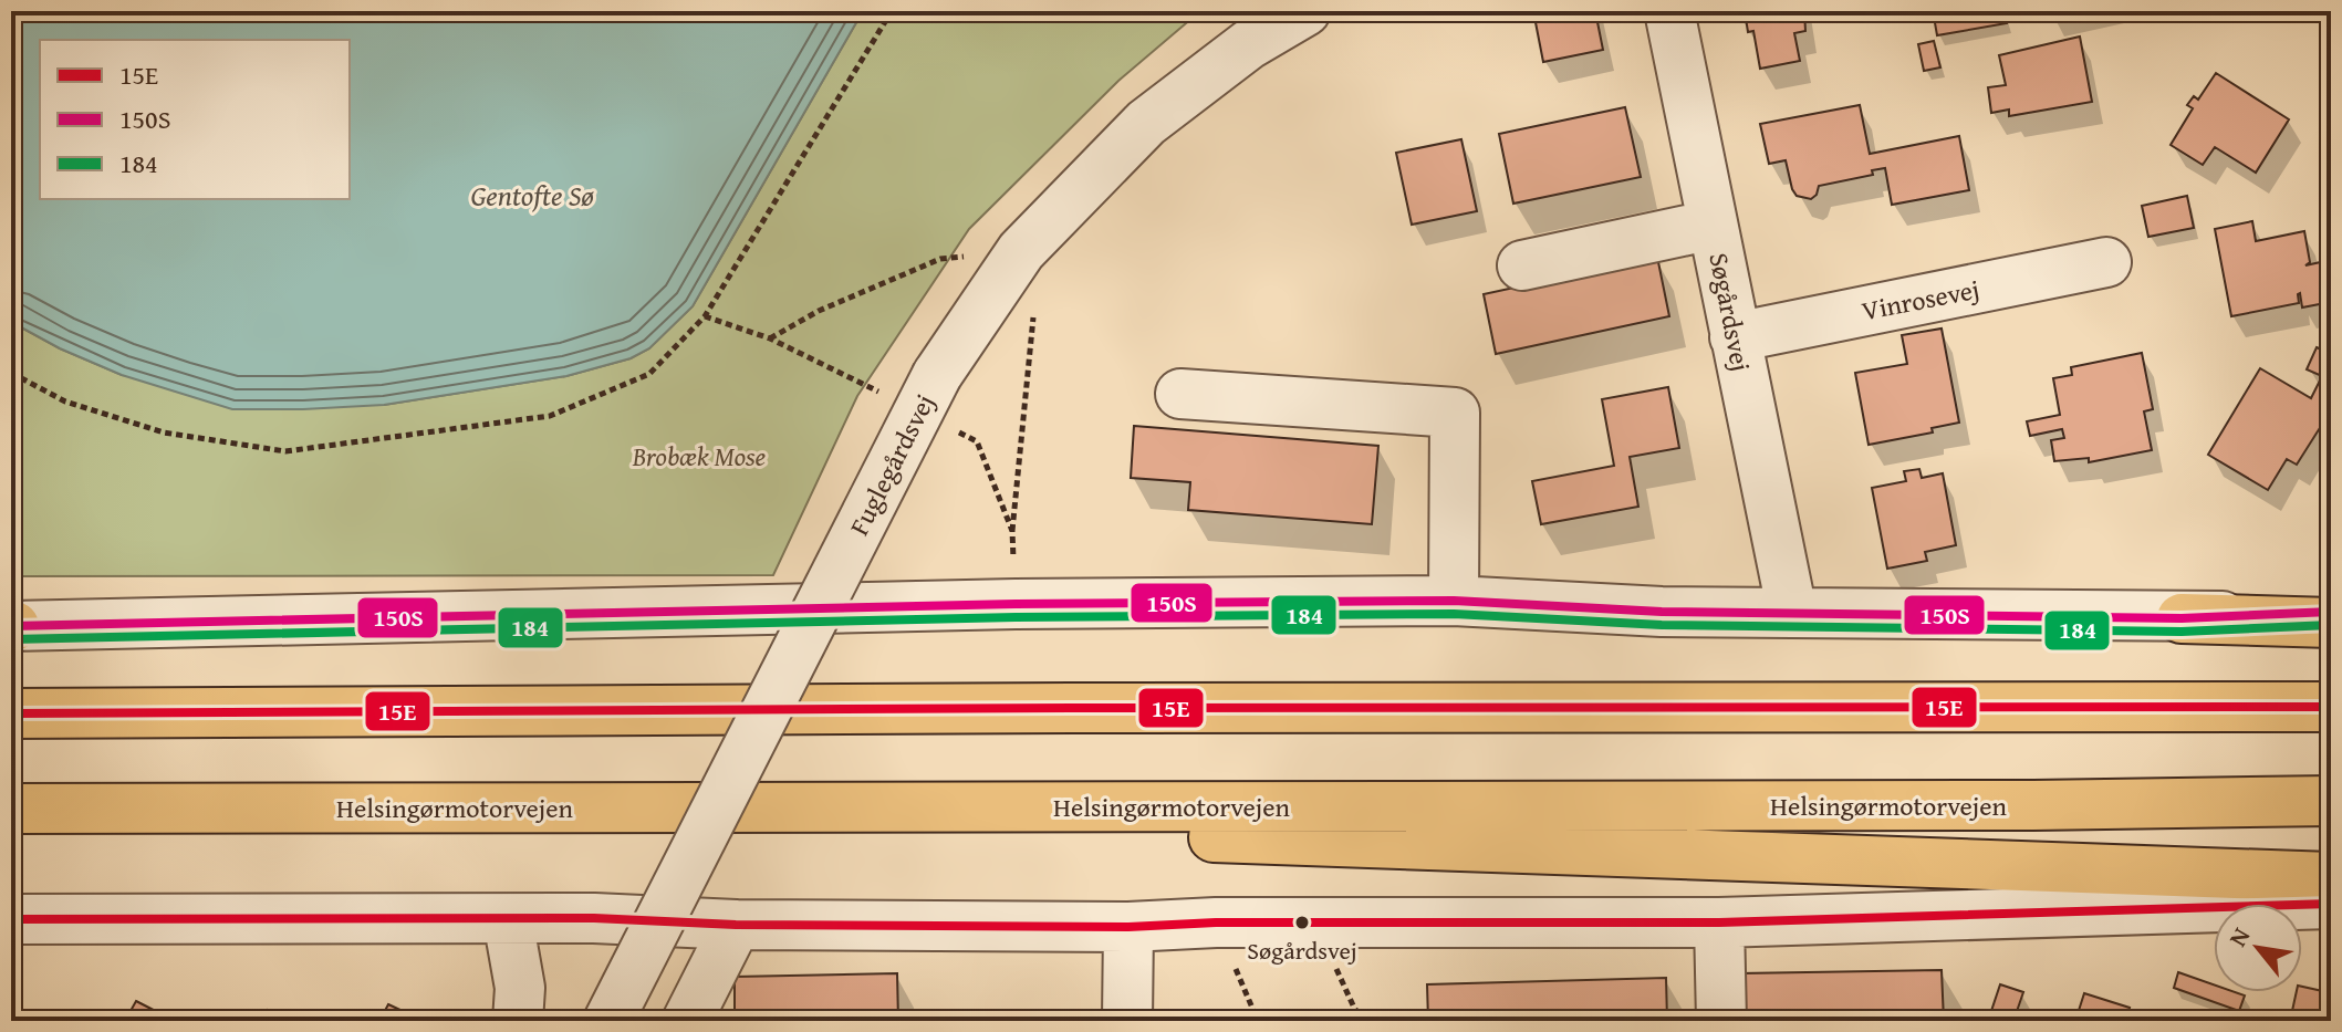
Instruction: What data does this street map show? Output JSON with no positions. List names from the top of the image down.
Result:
{
  "streets": {
    "highway": ["Helsingørmotorvejen"],
    "street": ["Vinrosevej", "Søgårdsvej", "Fuglegårdsvej"]
  },
  "crossings": [
    ["Vinrosevej", "Søgårdsvej"]
  ],
  "water": ["Gentofte Sø"],
  "parks": ["Brobæk Mose"],
  "places": ["Søgårdsvej"],
  "lines": ["transit line 150S", "transit line 184", "transit line 15E"],
  "legend": ["15E", "150S", "184"],
  "north": "top left"
}
